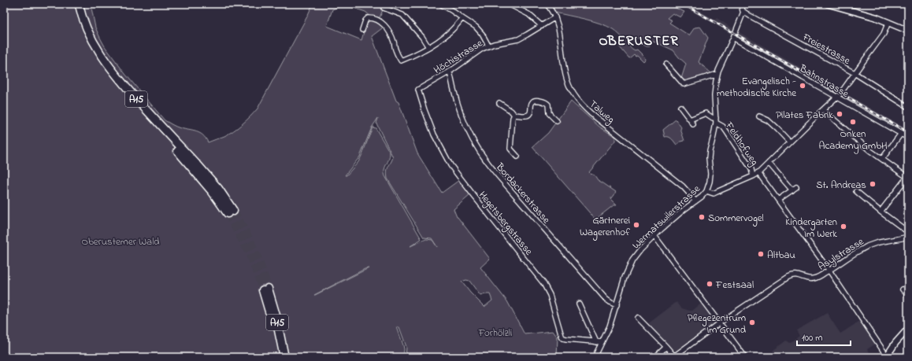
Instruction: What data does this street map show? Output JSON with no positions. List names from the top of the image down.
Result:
{
  "streets": {
    "highway": ["A15"],
    "street": [
      "Freiestrasse",
      "Höchistrasse",
      "Bahnstrasse",
      "Talweg",
      "Feldhofweg",
      "Bordackerstrasse",
      "Wermatswilerstrasse",
      "Hegetsbergstrasse",
      "Asylstrasse"
    ]
  },
  "crossings": [
    ["Freiestrasse", "Wermatswilerstrasse"],
    ["Höchistrasse", "Talweg"],
    ["Höchistrasse", "Bordackerstrasse"],
    ["Höchistrasse", "Hegetsbergstrasse"],
    ["Bahnstrasse", "Wermatswilerstrasse"],
    ["Talweg", "Wermatswilerstrasse"],
    ["Feldhofweg", "Wermatswilerstrasse"],
    ["Bordackerstrasse", "Wermatswilerstrasse"],
    ["Wermatswilerstrasse", "Hegetsbergstrasse"]
  ],
  "districts": ["OBERUSTER"],
  "parks": ["Oberustemer Wald", "Forhölzli"],
  "places": [
    "Evangelisch - methodische Kirche",
    "Pilates Fabrik",
    "Onken Academy GmbH",
    "St. Andreas",
    "Sommervogel",
    "Gärtnerei Wagerenhof",
    "Kindergarten Im Werk",
    "Altbau",
    "Festsaal",
    "Pflegezentrum Im Grund"
  ],
  "scale_bar": "100 m"
}
